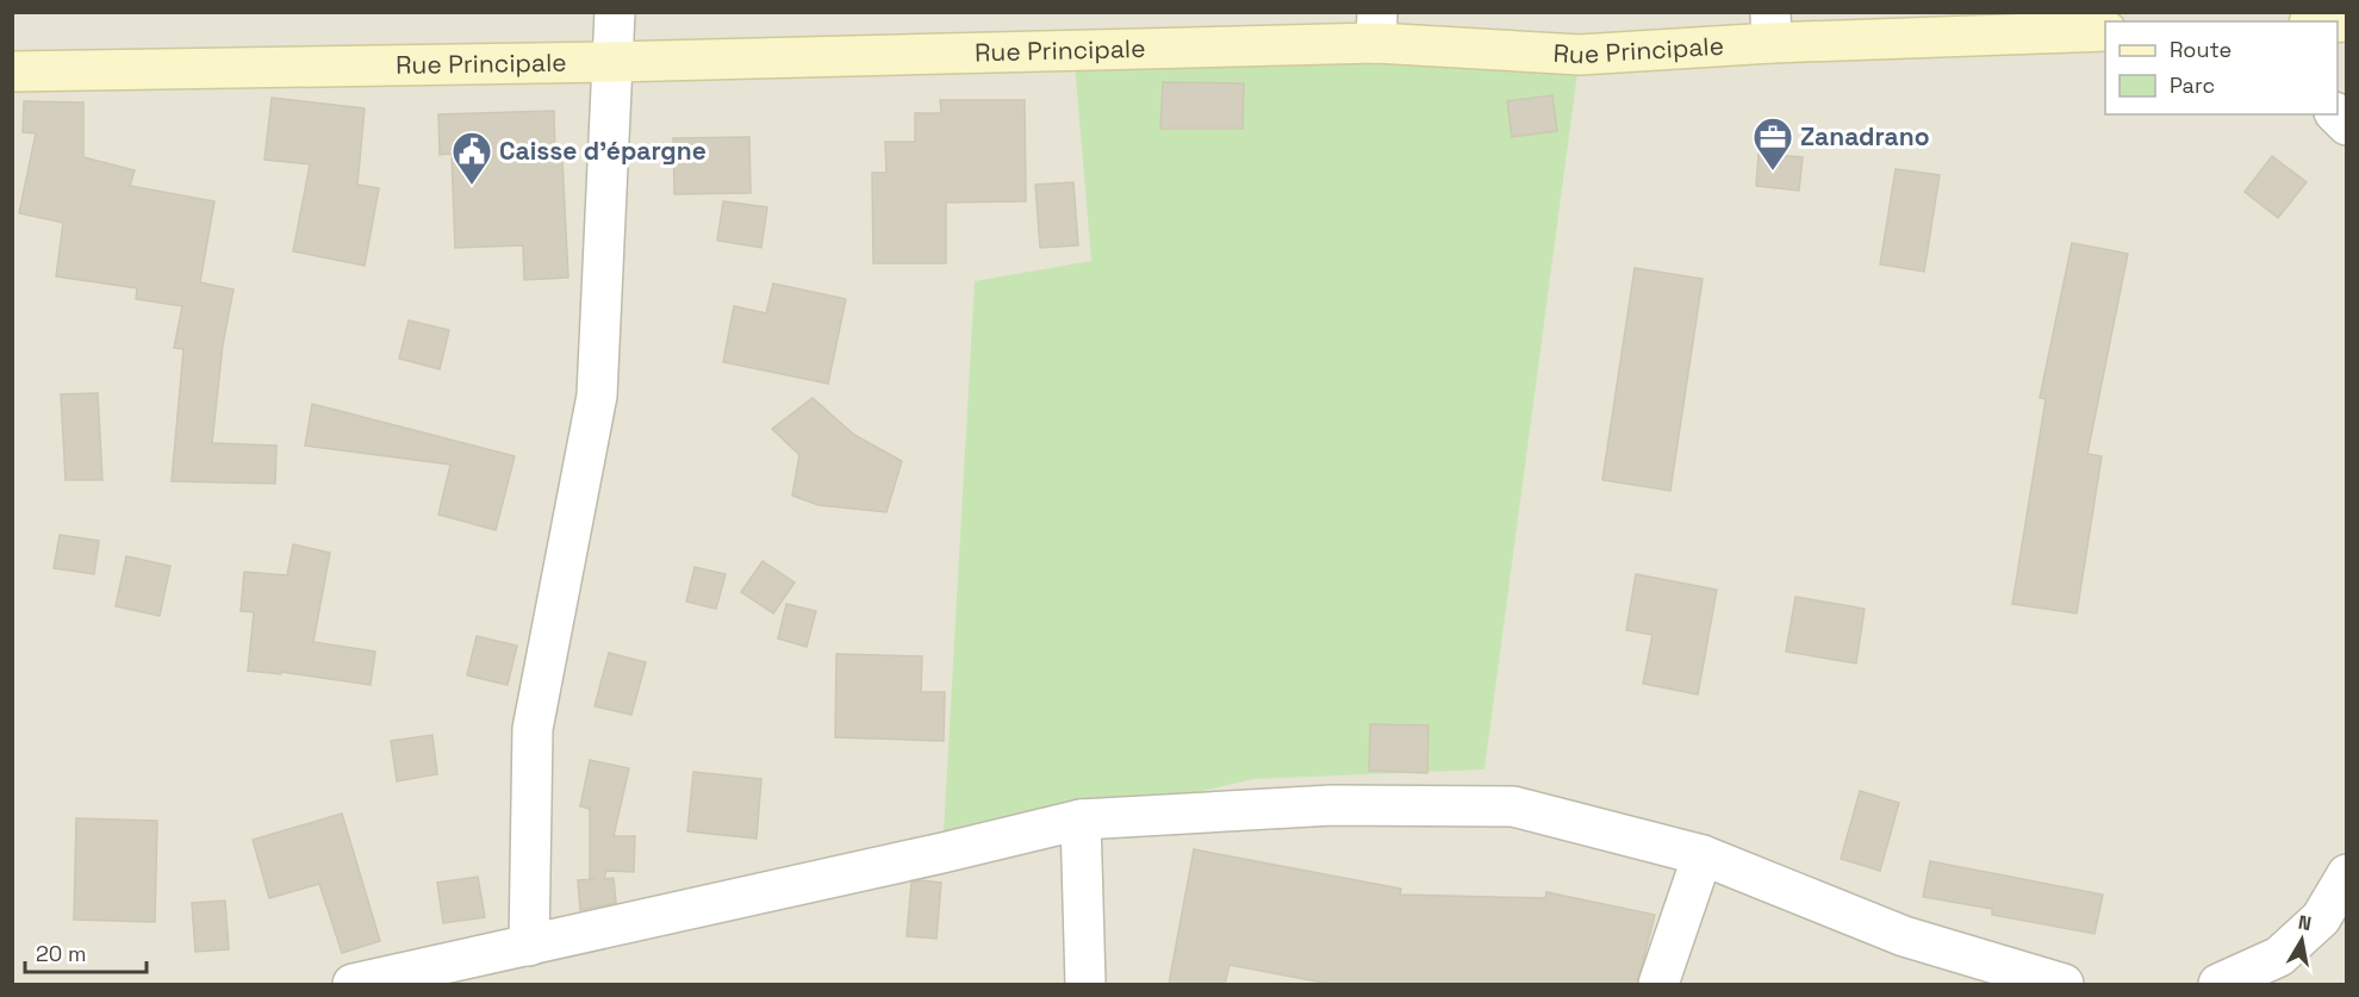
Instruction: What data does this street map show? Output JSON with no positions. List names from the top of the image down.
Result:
{
  "streets": {
    "main road": ["Rue Principale"]
  },
  "places": {
    "office": ["Zanadrano"],
    "public building": ["Caisse d'épargne"]
  },
  "legend": ["Route", "Parc"],
  "scale_bar": "20 m",
  "north": "top"
}
